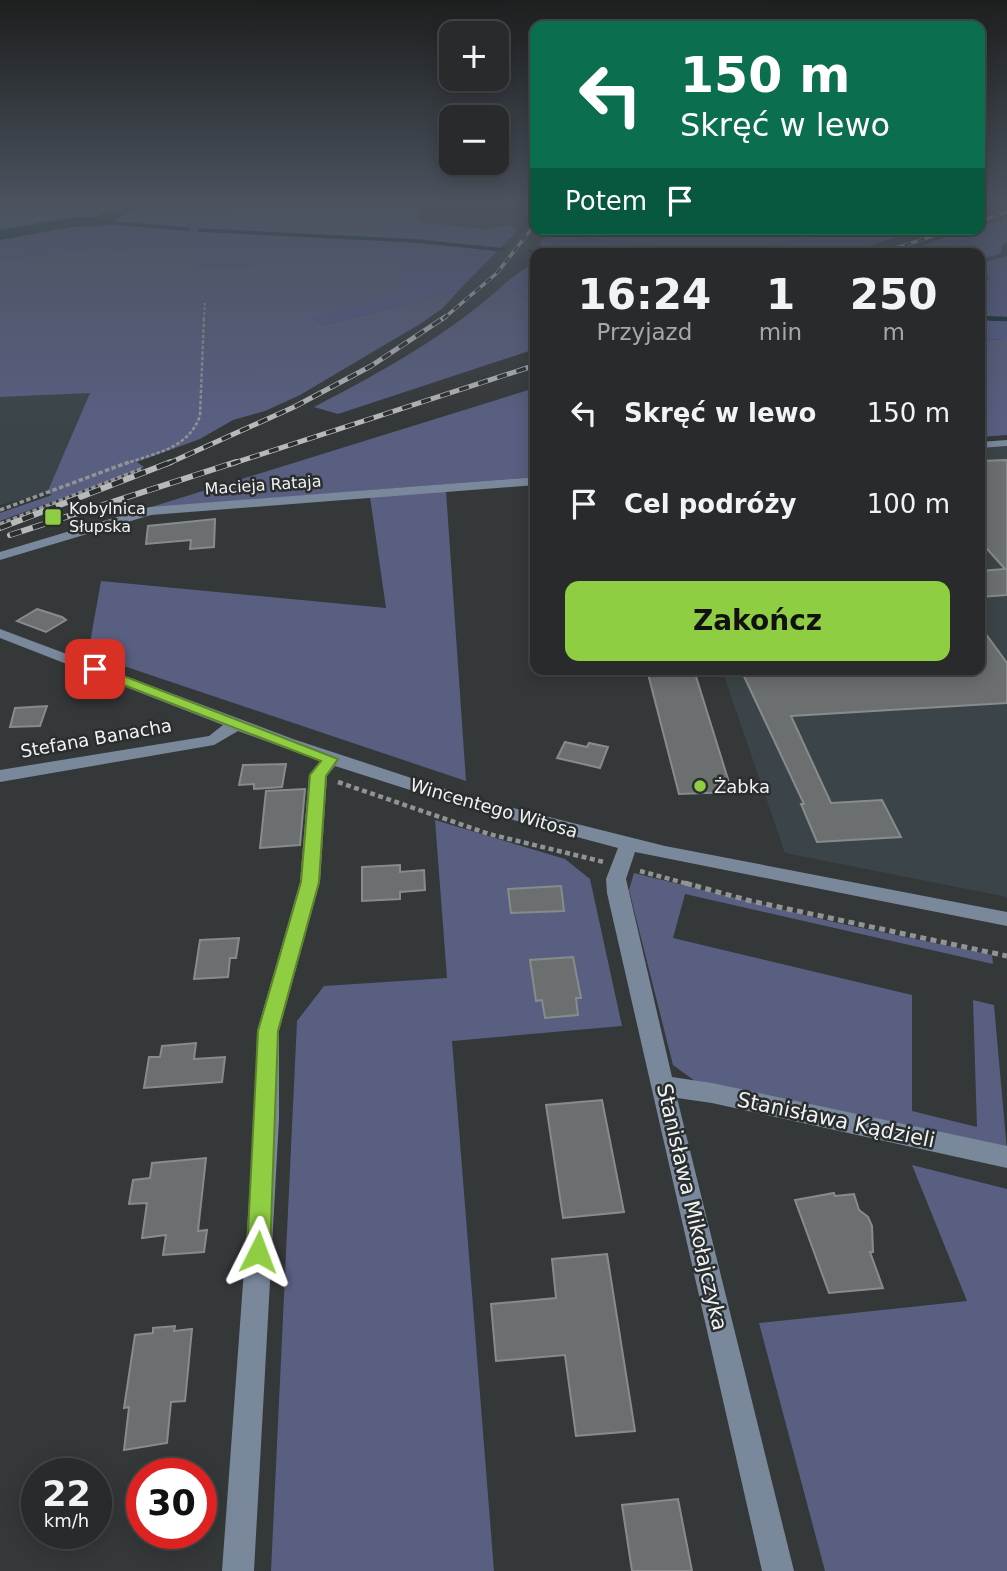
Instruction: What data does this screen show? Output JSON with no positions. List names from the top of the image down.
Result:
{
  "streets": {
    "street": [
      "Macieja Rataja",
      "Stefana Banacha",
      "Wincentego Witosa",
      "Stanisława Kądzieli",
      "Stanisława Mikołajczyka"
    ]
  },
  "crossings": [
    ["Stefana Banacha", "Wincentego Witosa"],
    ["Wincentego Witosa", "Stanisława Mikołajczyka"],
    ["Stanisława Kądzieli", "Stanisława Mikołajczyka"]
  ],
  "places": {
    "transit": ["Kobylnica Słupska"],
    "other": ["Żabka"]
  },
  "page": {
    "map_buttons": ["+", "−"],
    "turn": ["150 m", "Skręć w lewo"],
    "then": "Potem",
    "eta": [
      "16:24",
      "Przyjazd",
      "1",
      "min",
      "250",
      "m"
    ],
    "list": [
      {
        "name": "Skręć w lewo",
        "value": "150 m"
      },
      {
        "name": "Cel podróży",
        "value": "100 m"
      }
    ],
    "buttons": "Zakończ",
    "speed": "22 km/h",
    "limit": "30"
  }
}
